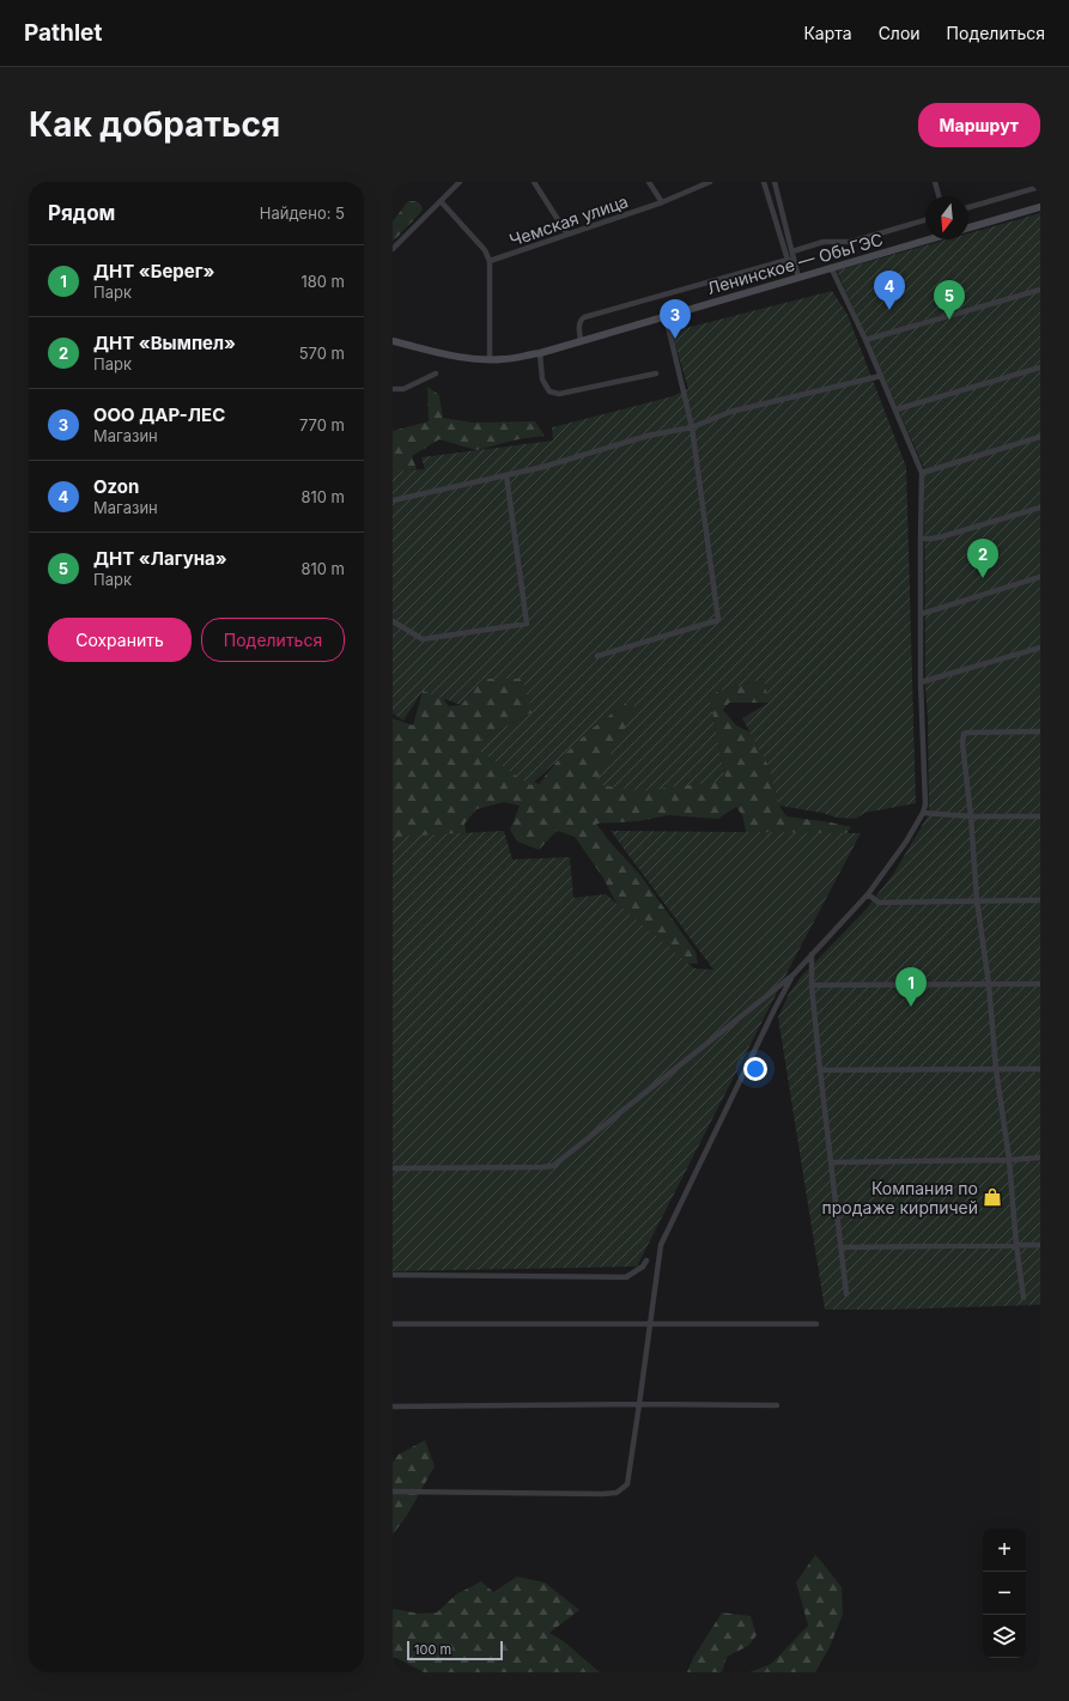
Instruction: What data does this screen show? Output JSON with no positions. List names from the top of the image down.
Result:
{
  "streets": {
    "main road": ["Ленинское — ОбьГЭС"],
    "street": ["Чемская улица"]
  },
  "places": {
    "shop": ["Компания по продаже кирпичей"]
  },
  "scale_bar": "100 m",
  "north": "bottom",
  "page": {
    "header": "Pathlet",
    "nav": ["Карта", "Слои", "Поделиться"],
    "buttons": [
      "Маршрут",
      ["Сохранить", "Поделиться"]
    ],
    "title": "Как добраться",
    "heading": ["Рядом", "Найдено: 5"],
    "list": [
      {
        "mark": "1",
        "name": "ДНТ «Берег»",
        "note": "Парк",
        "value": "180 m"
      },
      {
        "mark": "2",
        "name": "ДНТ «Вымпел»",
        "note": "Парк",
        "value": "570 m"
      },
      {
        "mark": "3",
        "name": "ООО ДАР-ЛЕС",
        "note": "Магазин",
        "value": "770 m"
      },
      {
        "mark": "4",
        "name": "Ozon",
        "note": "Магазин",
        "value": "810 m"
      },
      {
        "mark": "5",
        "name": "ДНТ «Лагуна»",
        "note": "Парк",
        "value": "810 m"
      }
    ],
    "pins": [
      "4",
      "5",
      "3",
      "2",
      "1"
    ],
    "map_buttons": ["+", "−"],
    "scale": "100 m"
  }
}
